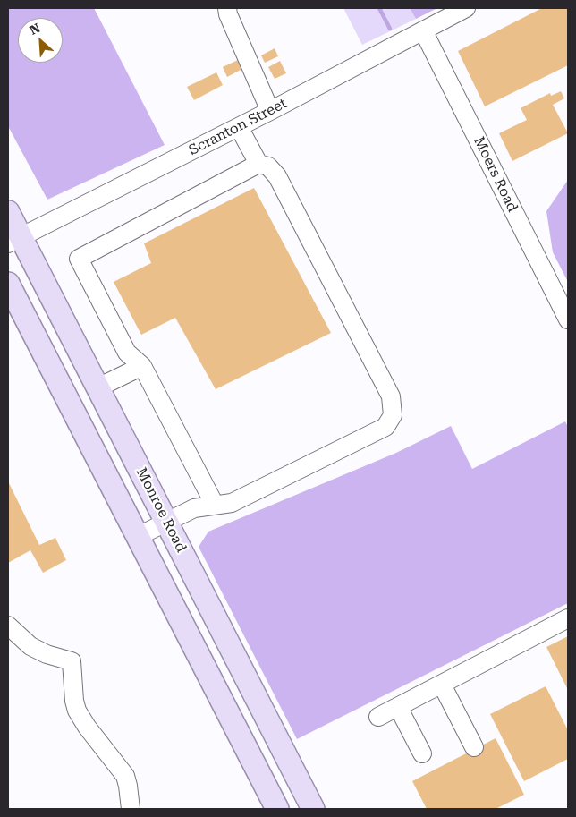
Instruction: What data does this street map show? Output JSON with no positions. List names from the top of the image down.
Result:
{
  "streets": {
    "main road": ["Monroe Road"],
    "street": ["Scranton Street", "Moers Road"]
  },
  "crossings": [
    ["Scranton Street", "Moers Road"],
    ["Scranton Street", "Monroe Road"]
  ],
  "north": "top left"
}
